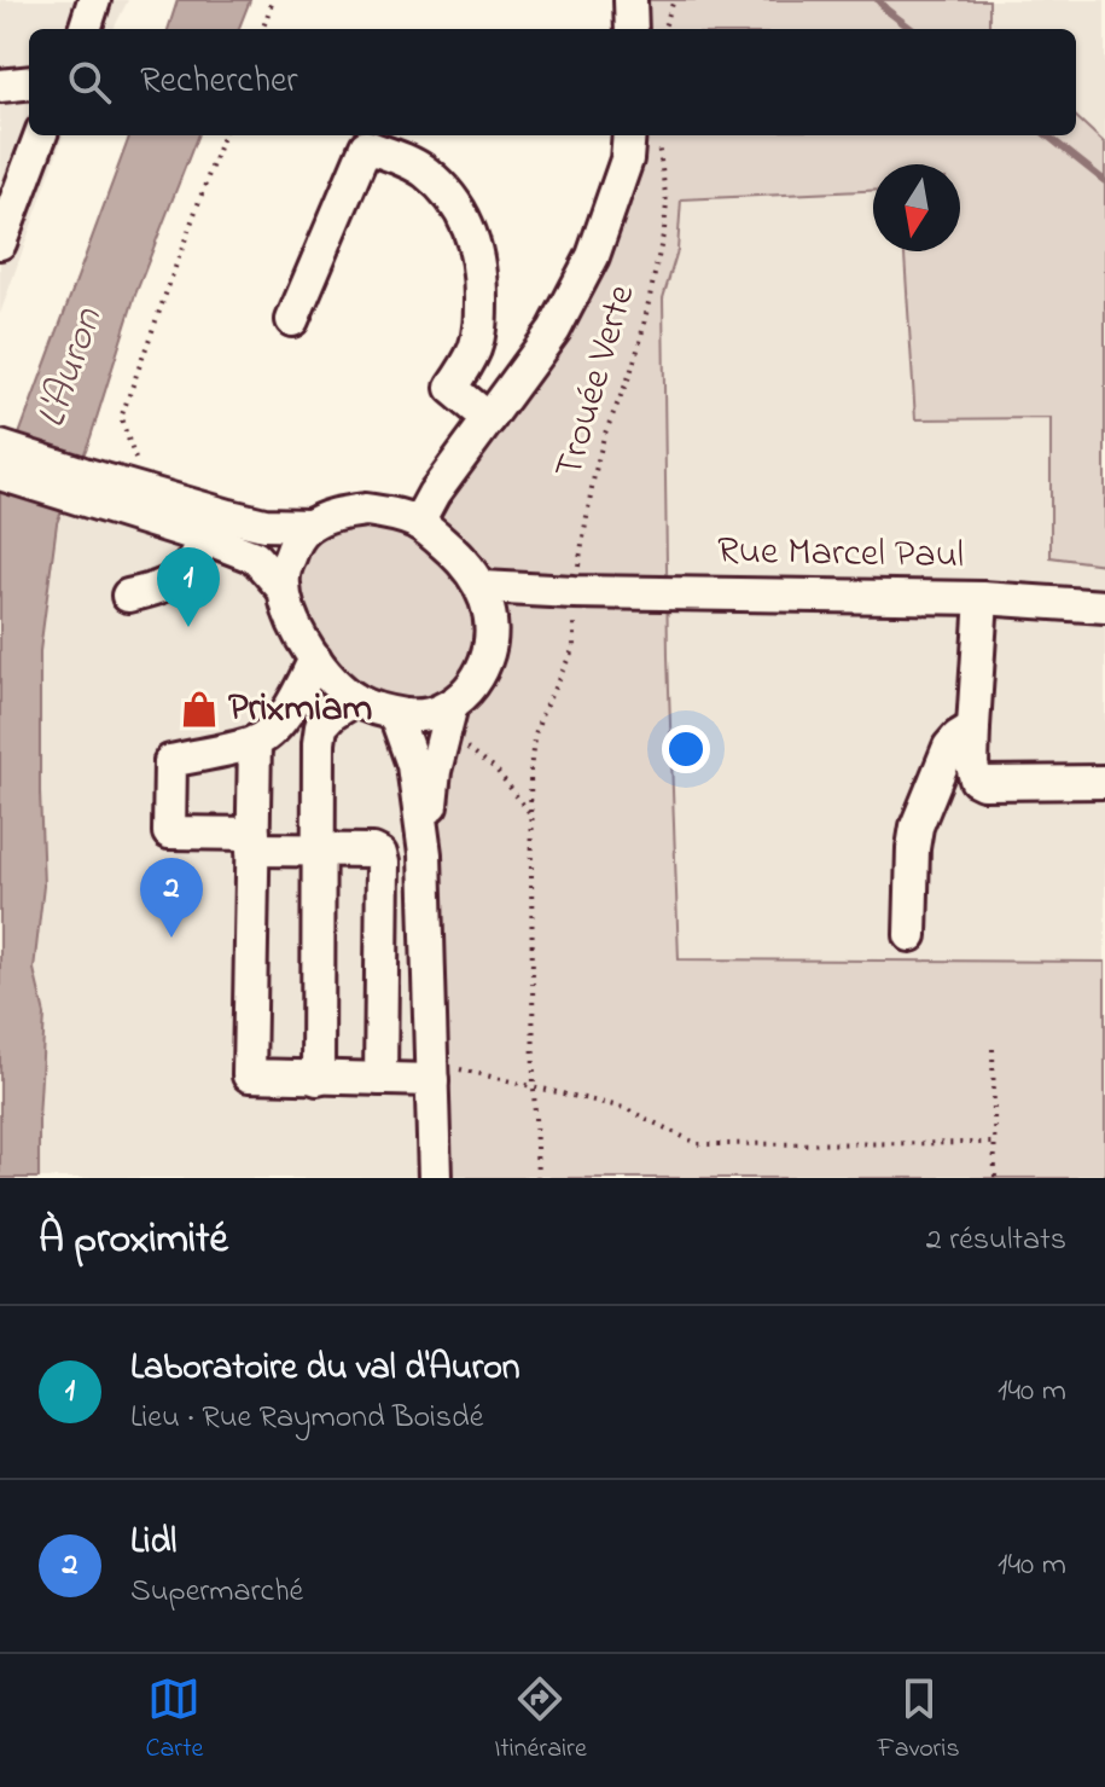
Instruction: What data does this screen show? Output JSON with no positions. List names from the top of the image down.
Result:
{
  "streets": {
    "street": ["Rue Marcel Paul"],
    "path": ["Trouée Verte"]
  },
  "crossings": [
    ["Trouée Verte", "Rue Marcel Paul"]
  ],
  "water": ["L'Auron"],
  "places": {
    "shop": ["Prixmiam"]
  },
  "north": "bottom",
  "page": {
    "search": "Rechercher",
    "pins": ["1", "2"],
    "heading": ["À proximité", "2 résultats"],
    "list": [
      {
        "mark": "1",
        "name": "Laboratoire du val d'Auron",
        "note": "Lieu · Rue Raymond Boisdé",
        "value": "140 m"
      },
      {
        "mark": "2",
        "name": "Lidl",
        "note": "Supermarché",
        "value": "140 m"
      }
    ],
    "nav": ["Carte", "Itinéraire", "Favoris"]
  }
}
